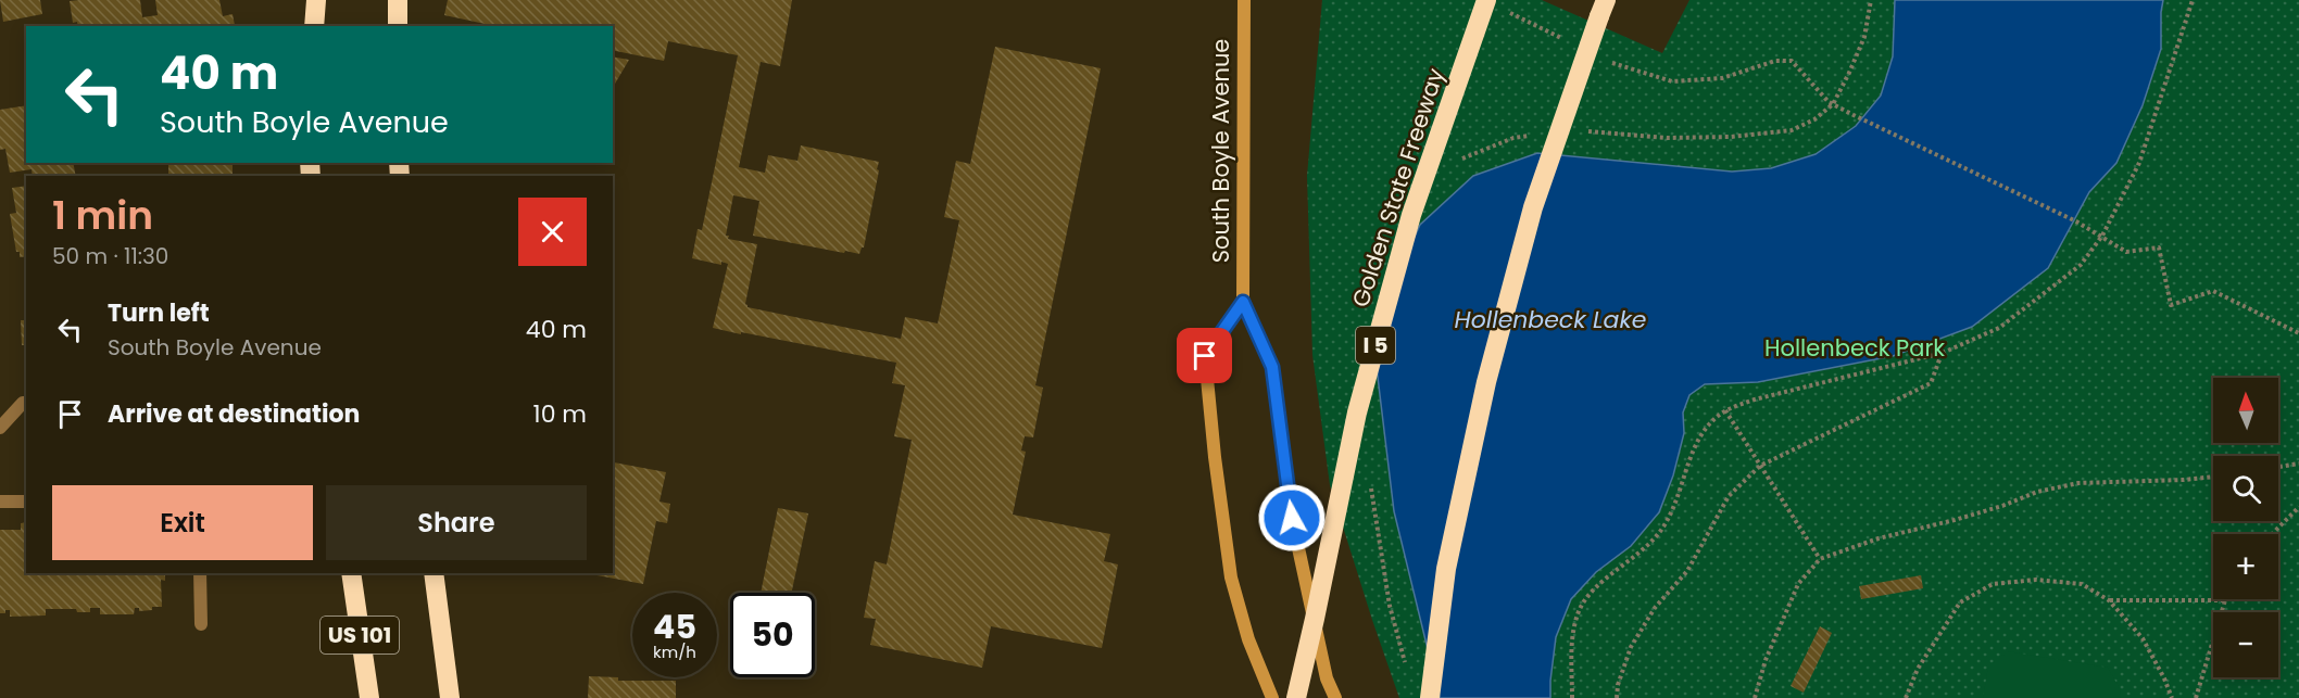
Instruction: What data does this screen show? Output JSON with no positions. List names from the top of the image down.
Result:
{
  "streets": {
    "highway": ["Golden State Freeway", "I 5", "US 101"],
    "main road": ["South Boyle Avenue"]
  },
  "water": ["Hollenbeck Lake"],
  "parks": ["Hollenbeck Park"],
  "north": "top",
  "page": {
    "turn": ["40 m", "South Boyle Avenue"],
    "heading": ["1 min", "50 m · 11:30"],
    "list": [
      {
        "name": "Turn left",
        "note": "South Boyle Avenue",
        "value": "40 m"
      },
      {
        "name": "Arrive at destination",
        "value": "10 m"
      }
    ],
    "map_buttons": ["+", "−"],
    "buttons": ["Exit", "Share"],
    "speed": "45 km/h",
    "limit": "50"
  }
}
